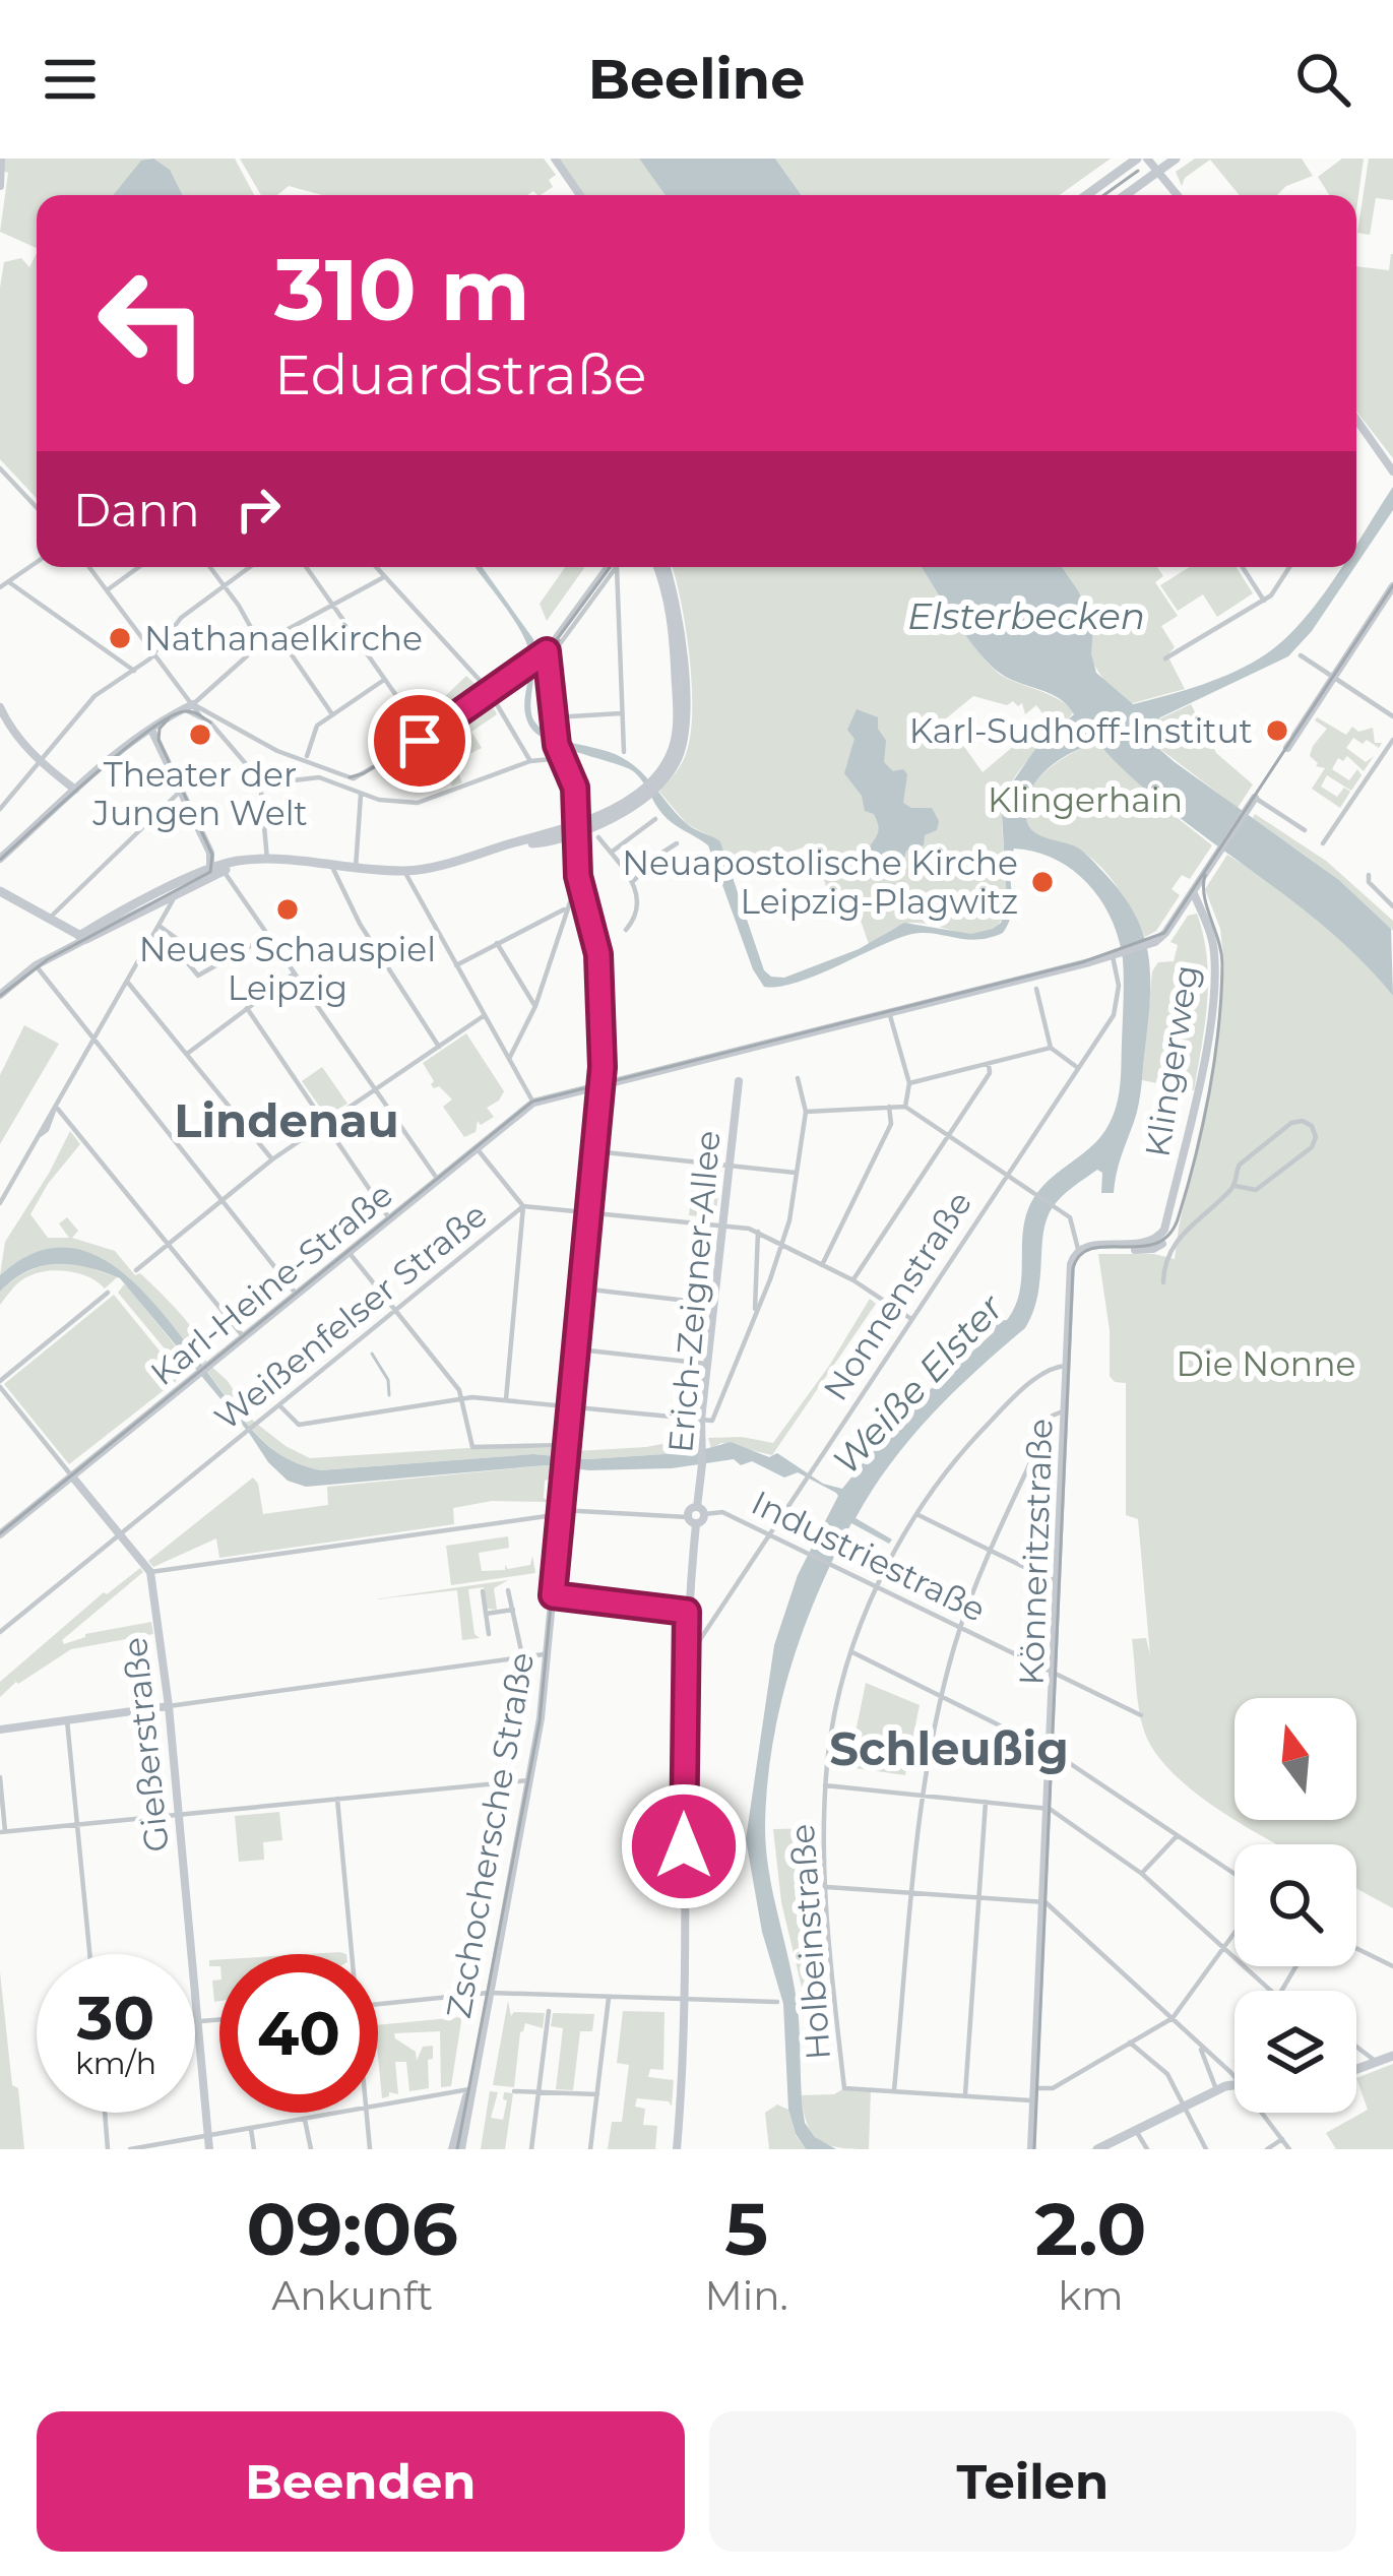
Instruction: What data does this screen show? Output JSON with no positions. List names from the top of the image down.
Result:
{
  "streets": {
    "main road": [
      "Klingerweg",
      "Karl-Heine-Straße",
      "Erich-Zeigner-Allee",
      "Könneritzstraße",
      "Gießerstraße",
      "Zschochersche Straße"
    ],
    "street": [
      "Nonnenstraße",
      "Weißenfelser Straße",
      "Industriestraße",
      "Holbeinstraße"
    ]
  },
  "crossings": [
    ["Klingerweg", "Karl-Heine-Straße"],
    ["Karl-Heine-Straße", "Nonnenstraße"],
    ["Karl-Heine-Straße", "Zschochersche Straße"],
    ["Erich-Zeigner-Allee", "Weißenfelser Straße"],
    ["Erich-Zeigner-Allee", "Industriestraße"],
    ["Nonnenstraße", "Weißenfelser Straße"],
    ["Nonnenstraße", "Industriestraße"],
    ["Weißenfelser Straße", "Zschochersche Straße"],
    ["Könneritzstraße", "Industriestraße"],
    ["Könneritzstraße", "Holbeinstraße"],
    ["Industriestraße", "Holbeinstraße"]
  ],
  "districts": ["Lindenau", "Schleußig"],
  "water": ["Elsterbecken", "Weiße Elster"],
  "parks": ["Klingerhain", "Die Nonne"],
  "places": [
    "Nathanaelkirche",
    "Karl-Sudhoff-Institut",
    "Theater der Jungen Welt",
    "Neuapostolische Kirche Leipzig-Plagwitz",
    "Neues Schauspiel Leipzig"
  ],
  "north": "top",
  "page": {
    "header": "Beeline",
    "turn": ["310 m", "Eduardstraße"],
    "then": "Dann",
    "speed": "30 km/h",
    "limit": "40",
    "eta": [
      "09:06",
      "Ankunft",
      "5",
      "Min.",
      "2.0",
      "km"
    ],
    "buttons": ["Beenden", "Teilen"]
  }
}
